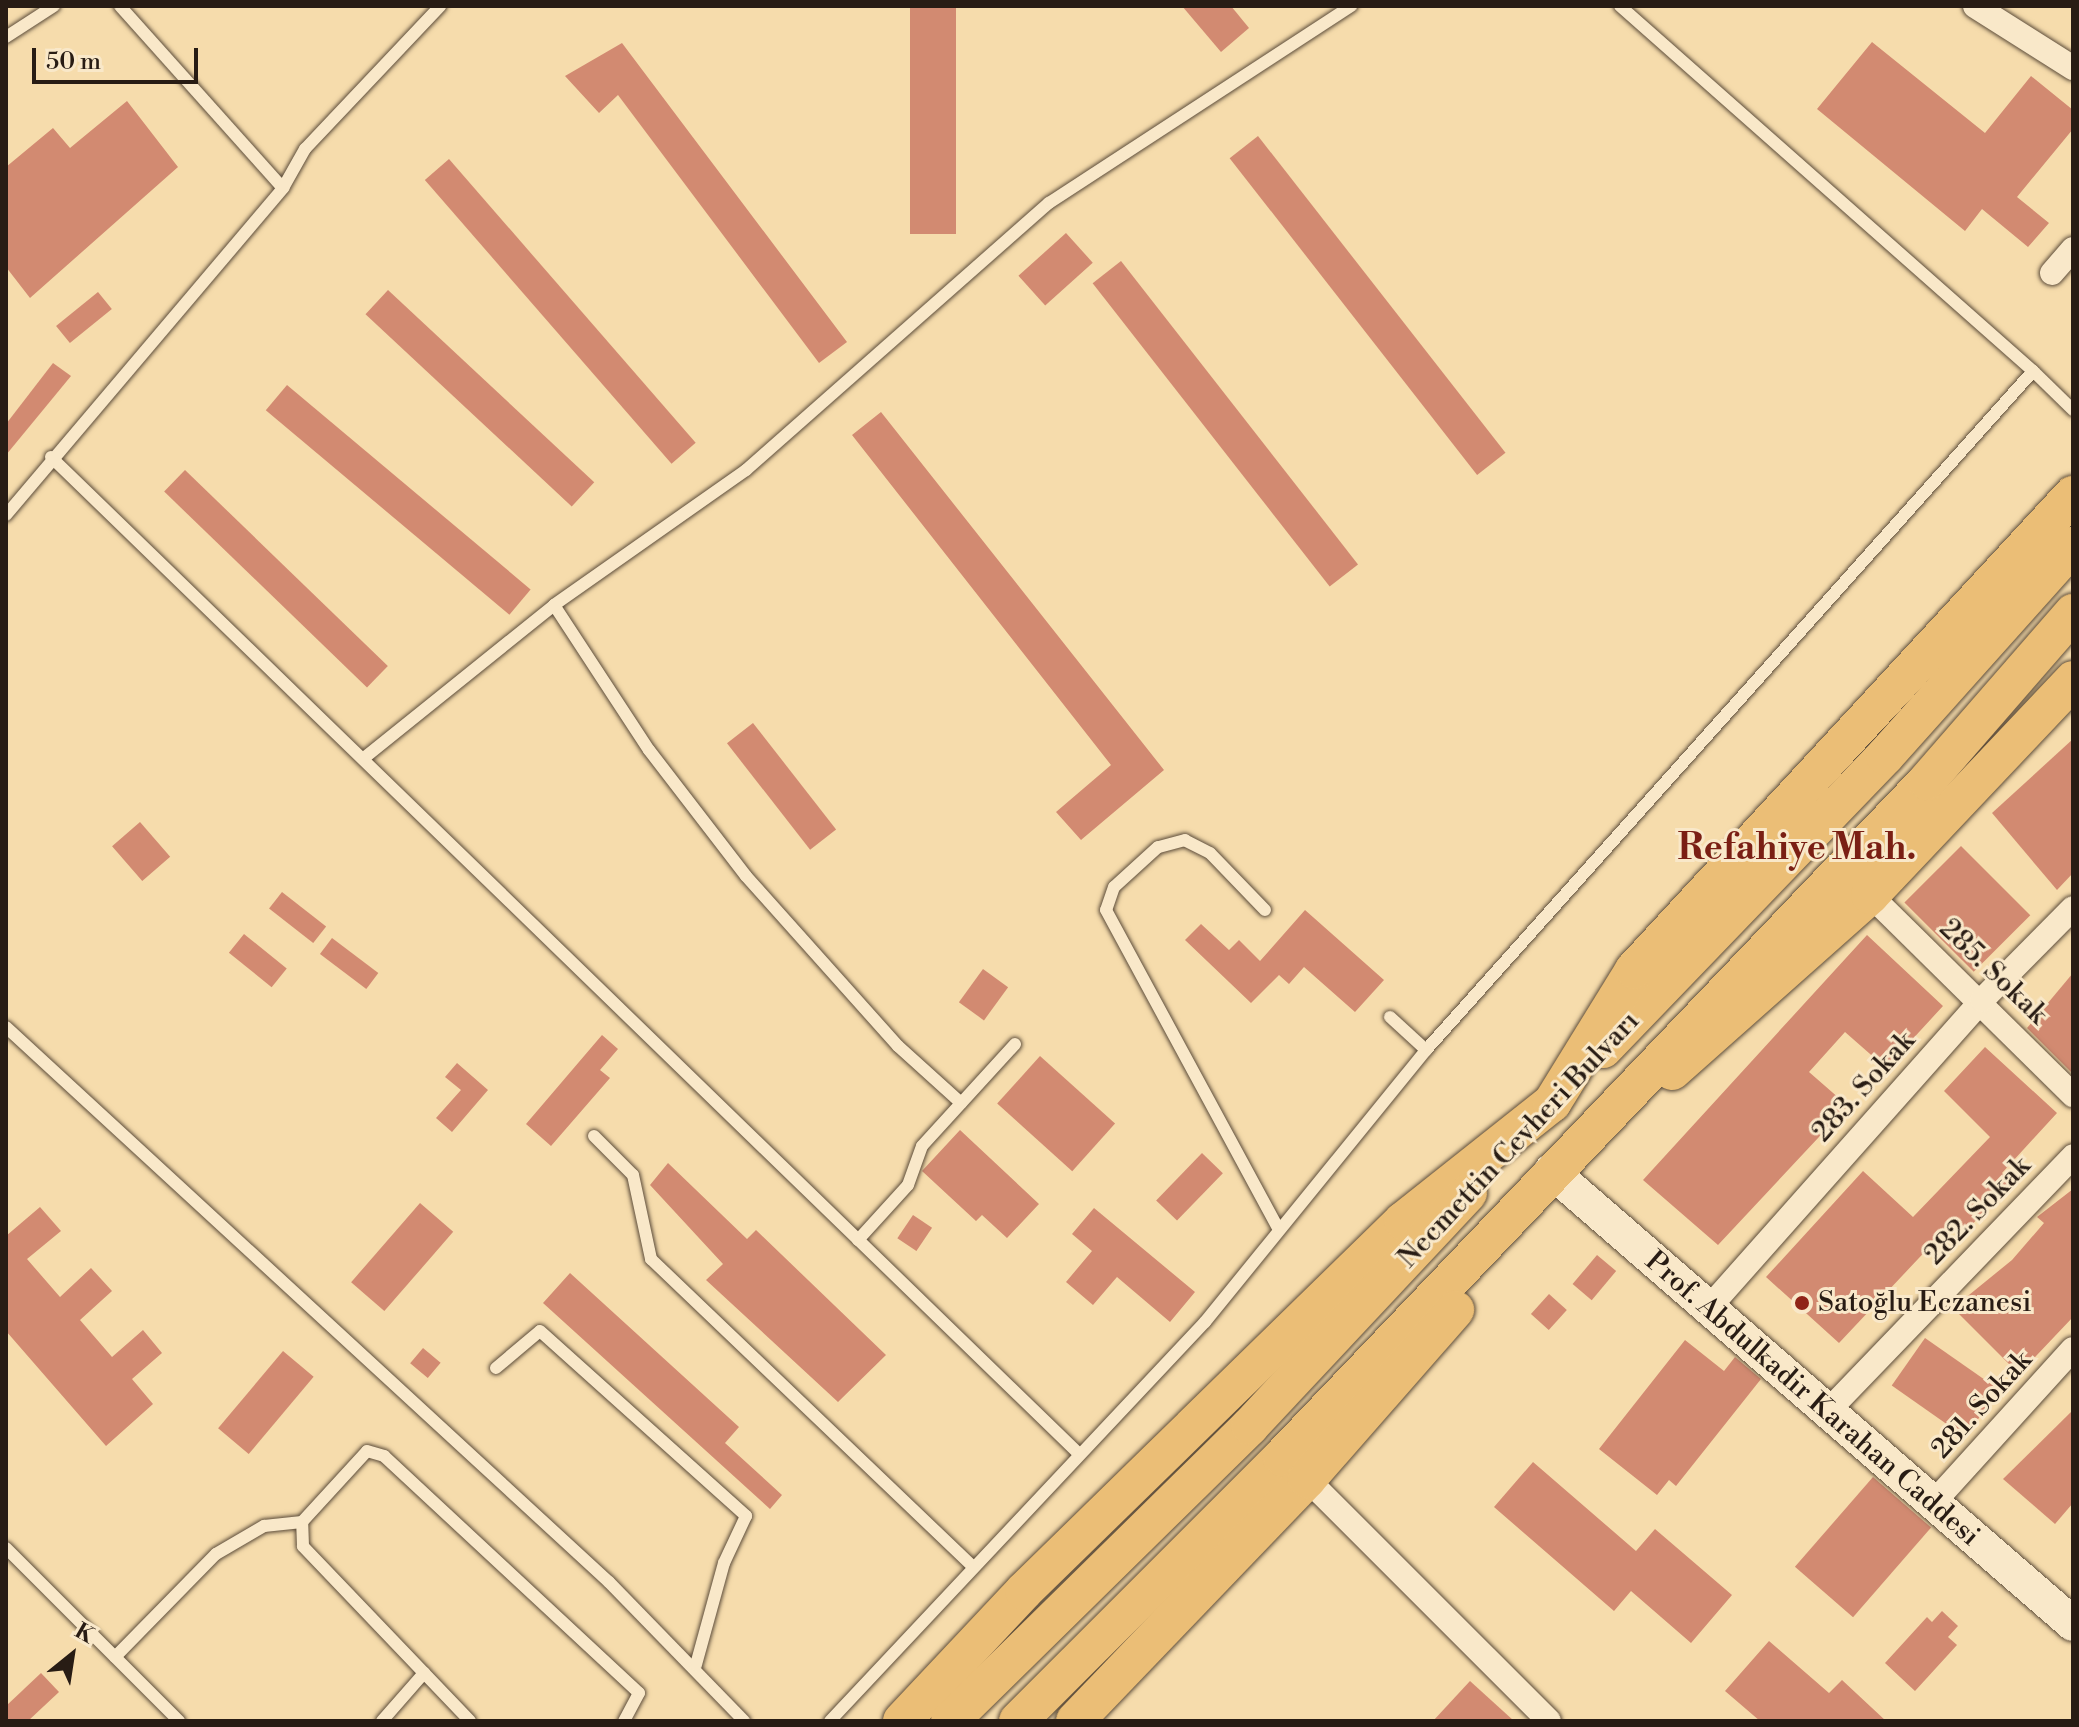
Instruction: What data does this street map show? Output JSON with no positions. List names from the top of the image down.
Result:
{
  "streets": {
    "main road": ["Necmettin Cevheri Bulvarı", "Prof. Abdulkadir Karahan Caddesi"],
    "street": [
      "285. Sokak",
      "283. Sokak",
      "282. Sokak",
      "281. Sokak"
    ]
  },
  "crossings": [
    ["285. Sokak", "283. Sokak"],
    ["283. Sokak", "Prof. Abdulkadir Karahan Caddesi"],
    ["Necmettin Cevheri Bulvarı", "Prof. Abdulkadir Karahan Caddesi"],
    ["282. Sokak", "Prof. Abdulkadir Karahan Caddesi"],
    ["Prof. Abdulkadir Karahan Caddesi", "281. Sokak"]
  ],
  "districts": ["Refahiye Mah."],
  "places": ["Satoğlu Eczanesi"],
  "scale_bar": "50 m",
  "north": "top right"
}
